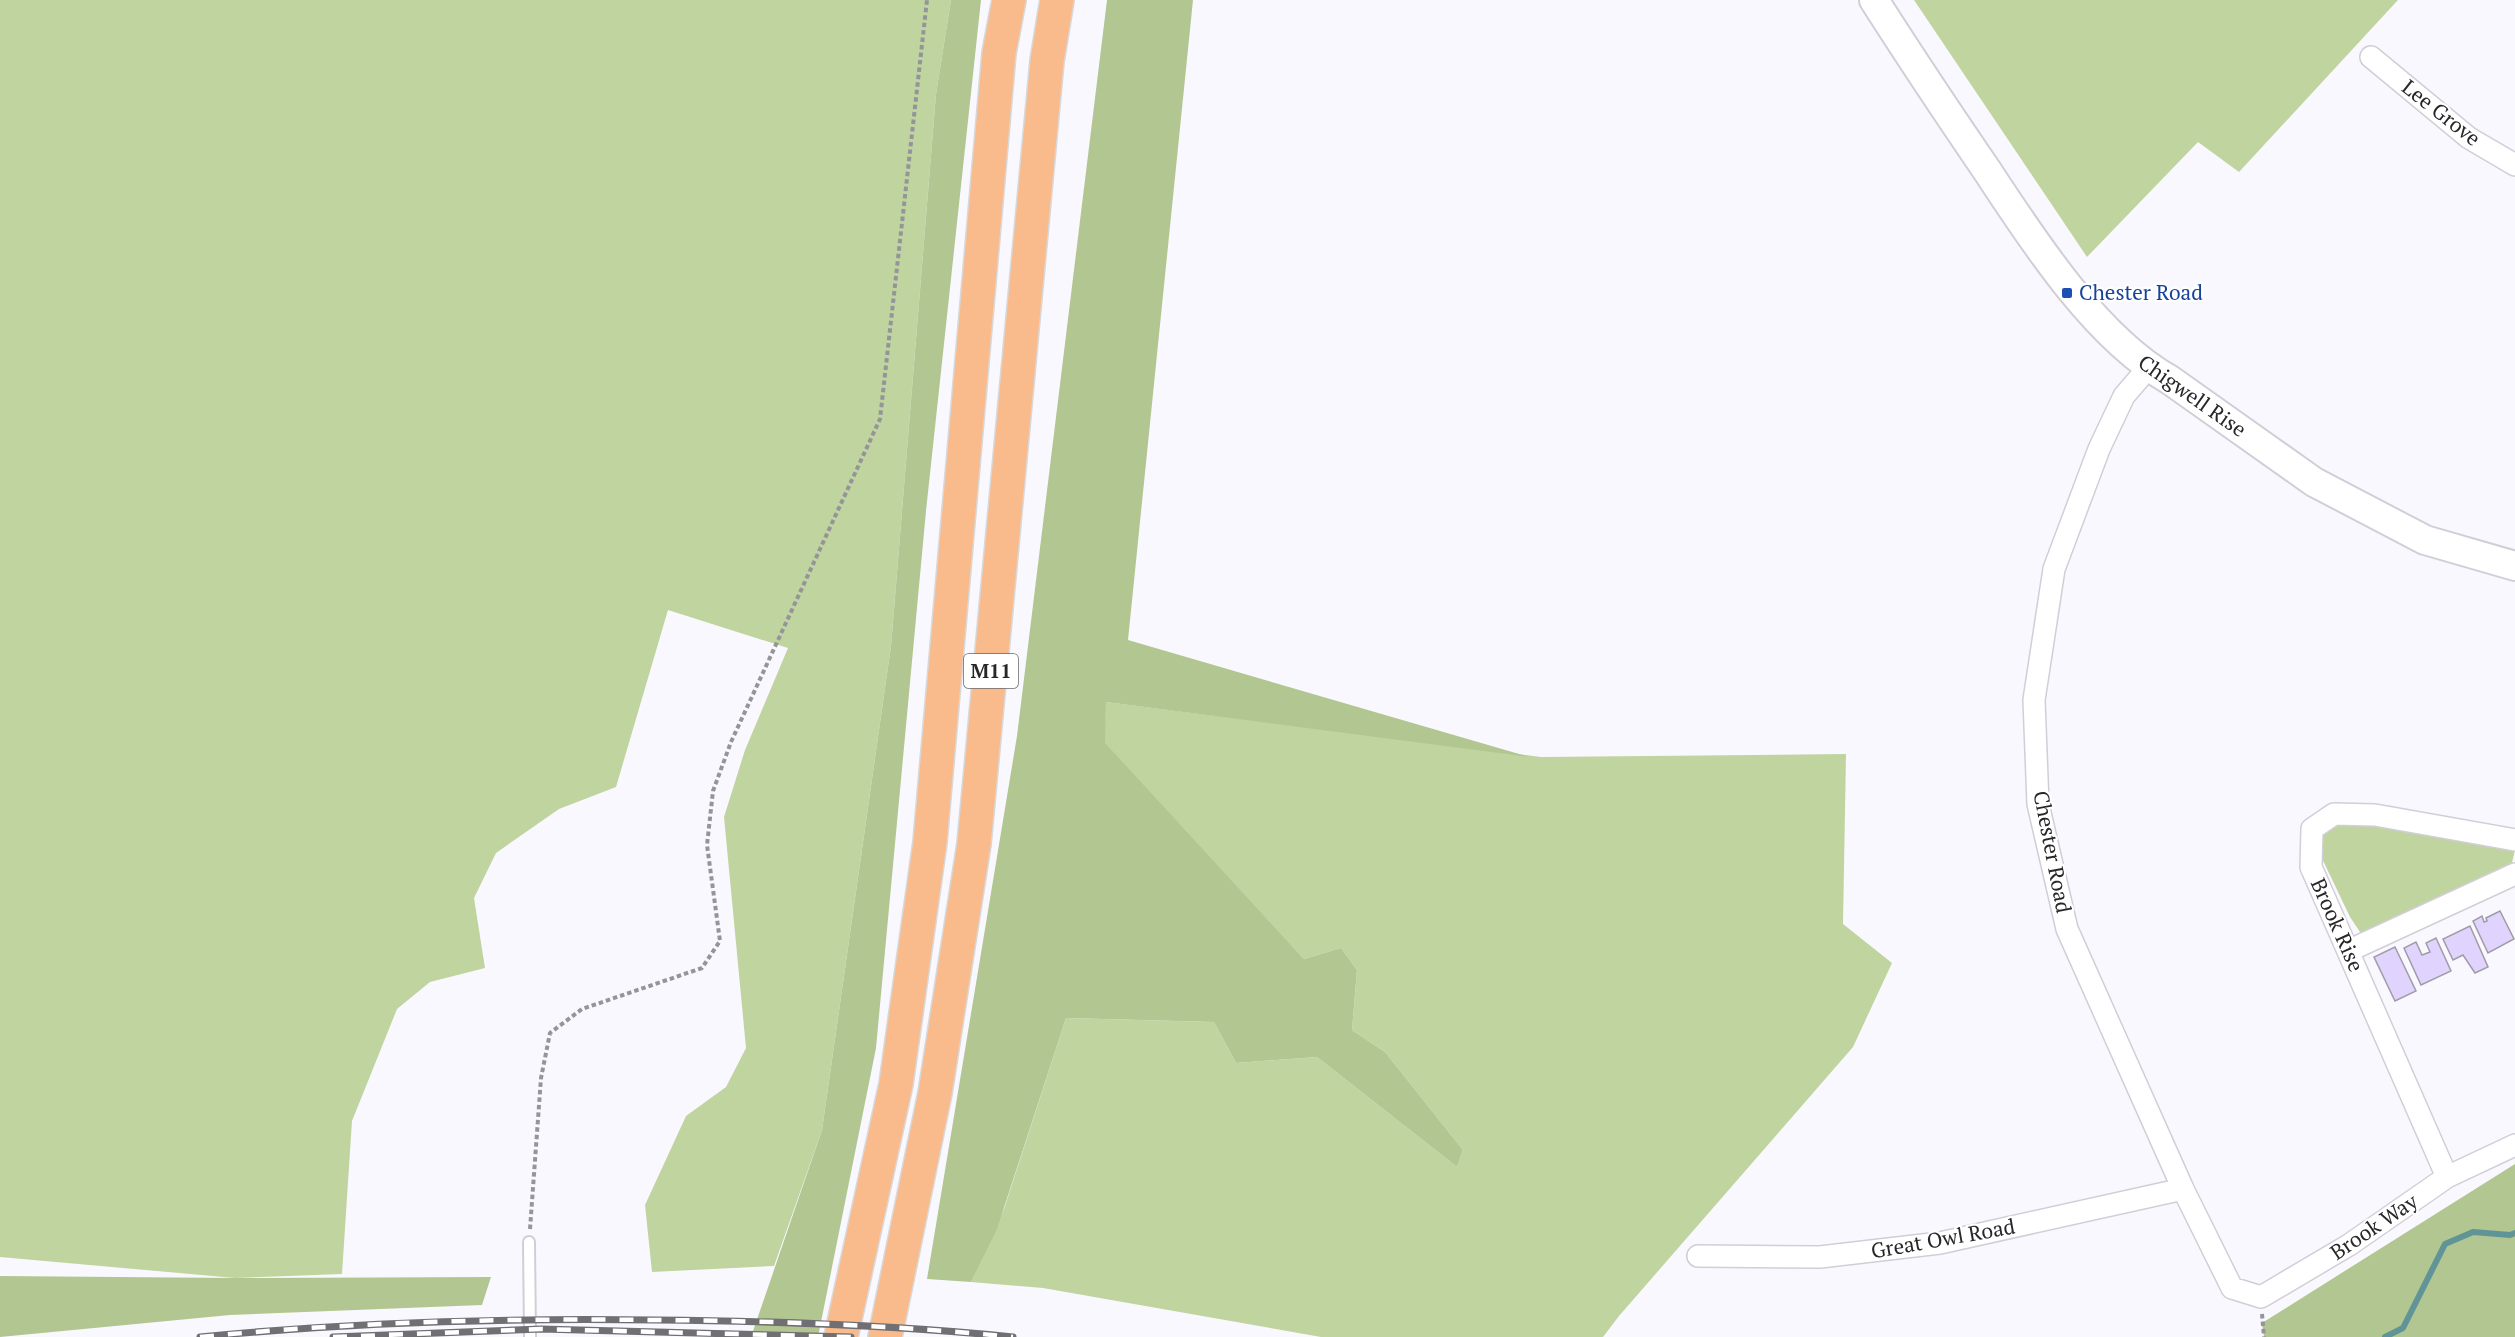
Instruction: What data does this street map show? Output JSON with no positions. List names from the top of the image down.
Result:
{
  "streets": {
    "highway": ["M11"],
    "main road": ["Chigwell Rise"],
    "street": [
      "Lee Grove",
      "Chester Road",
      "Brook Rise",
      "Brook Way",
      "Great Owl Road"
    ]
  },
  "crossings": [
    ["Chigwell Rise", "Chester Road"],
    ["Chester Road", "Brook Way"],
    ["Chester Road", "Great Owl Road"],
    ["Brook Rise", "Brook Way"]
  ],
  "places": {
    "transit": ["Chester Road"]
  }
}
